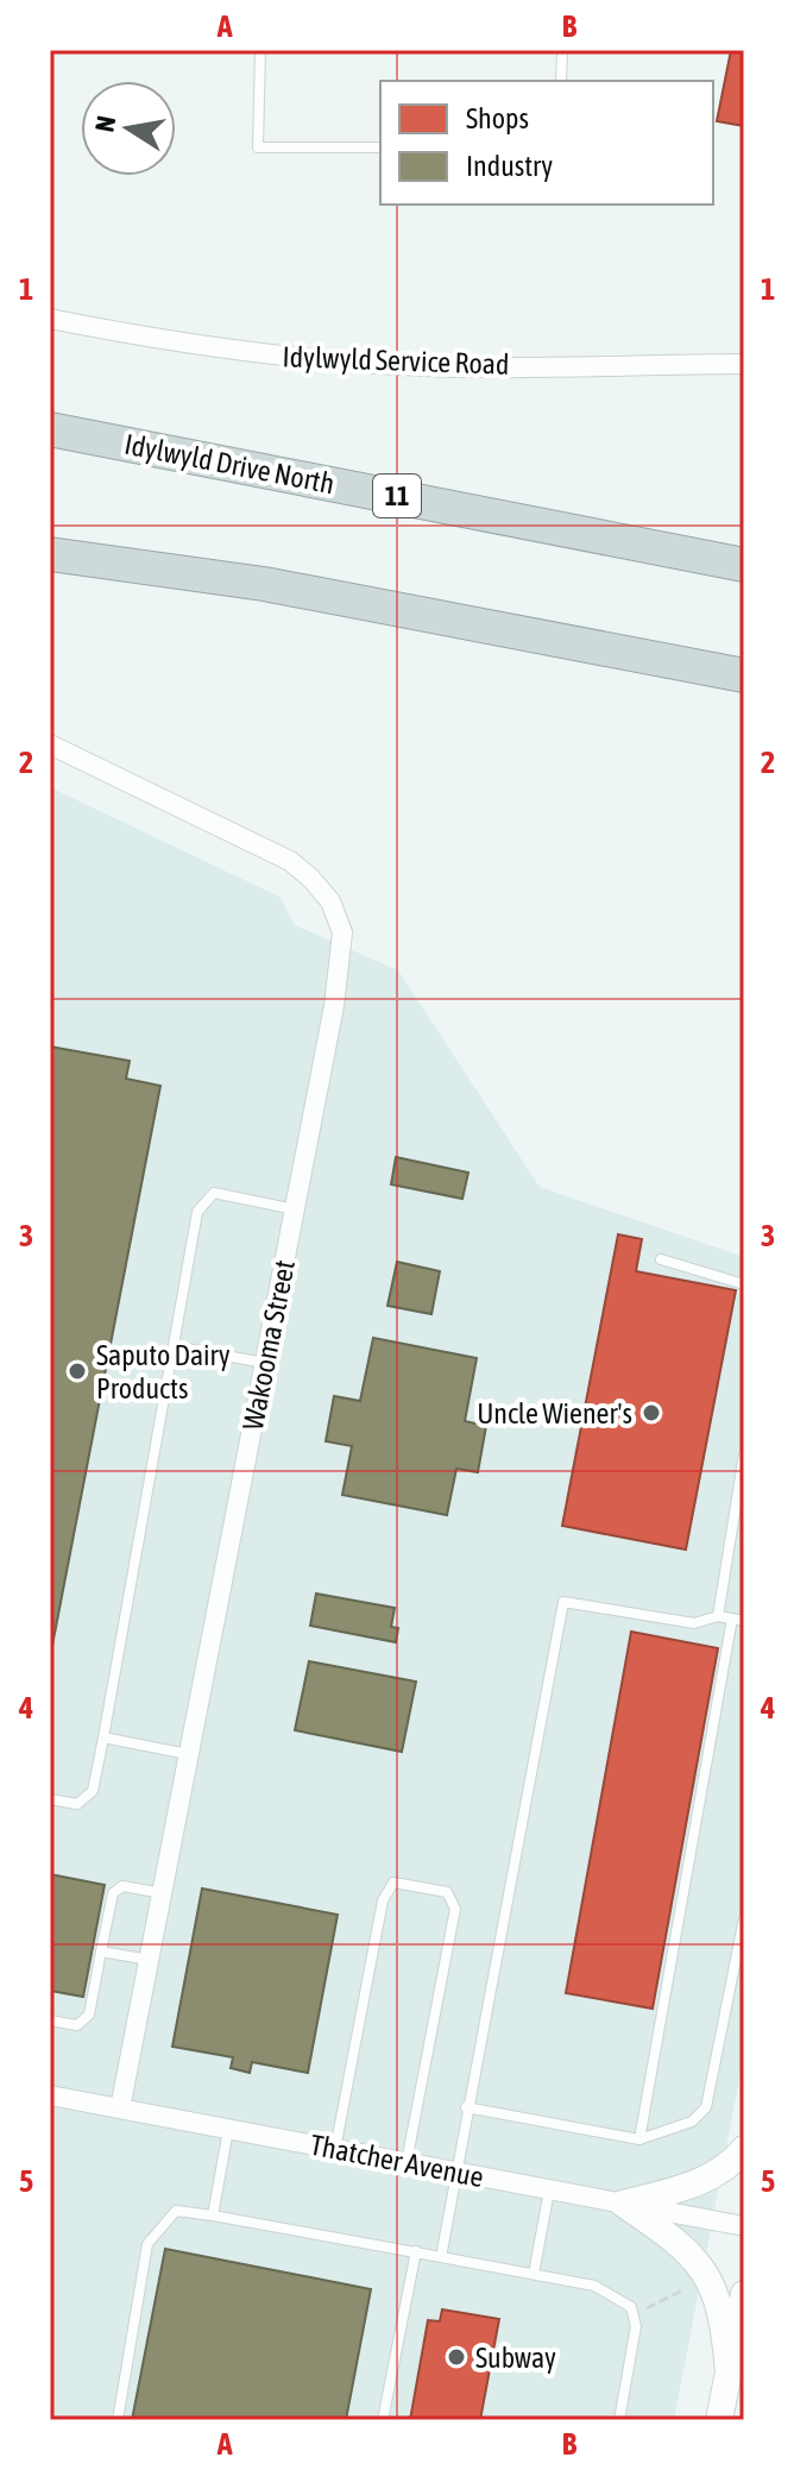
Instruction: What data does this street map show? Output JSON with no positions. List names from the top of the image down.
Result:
{
  "streets": {
    "highway": ["Idylwyld Drive North", "11"],
    "street": ["Idylwyld Service Road", "Wakooma Street", "Thatcher Avenue"]
  },
  "crossings": [
    ["Wakooma Street", "Thatcher Avenue"]
  ],
  "places": ["Saputo Dairy Products", "Uncle Wiener's", "Subway"],
  "legend": ["Shops", "Industry"],
  "north": "left",
  "grid": {
    "columns": ["A", "B"],
    "rows": [
      "1",
      "2",
      "3",
      "4",
      "5"
    ]
  }
}
